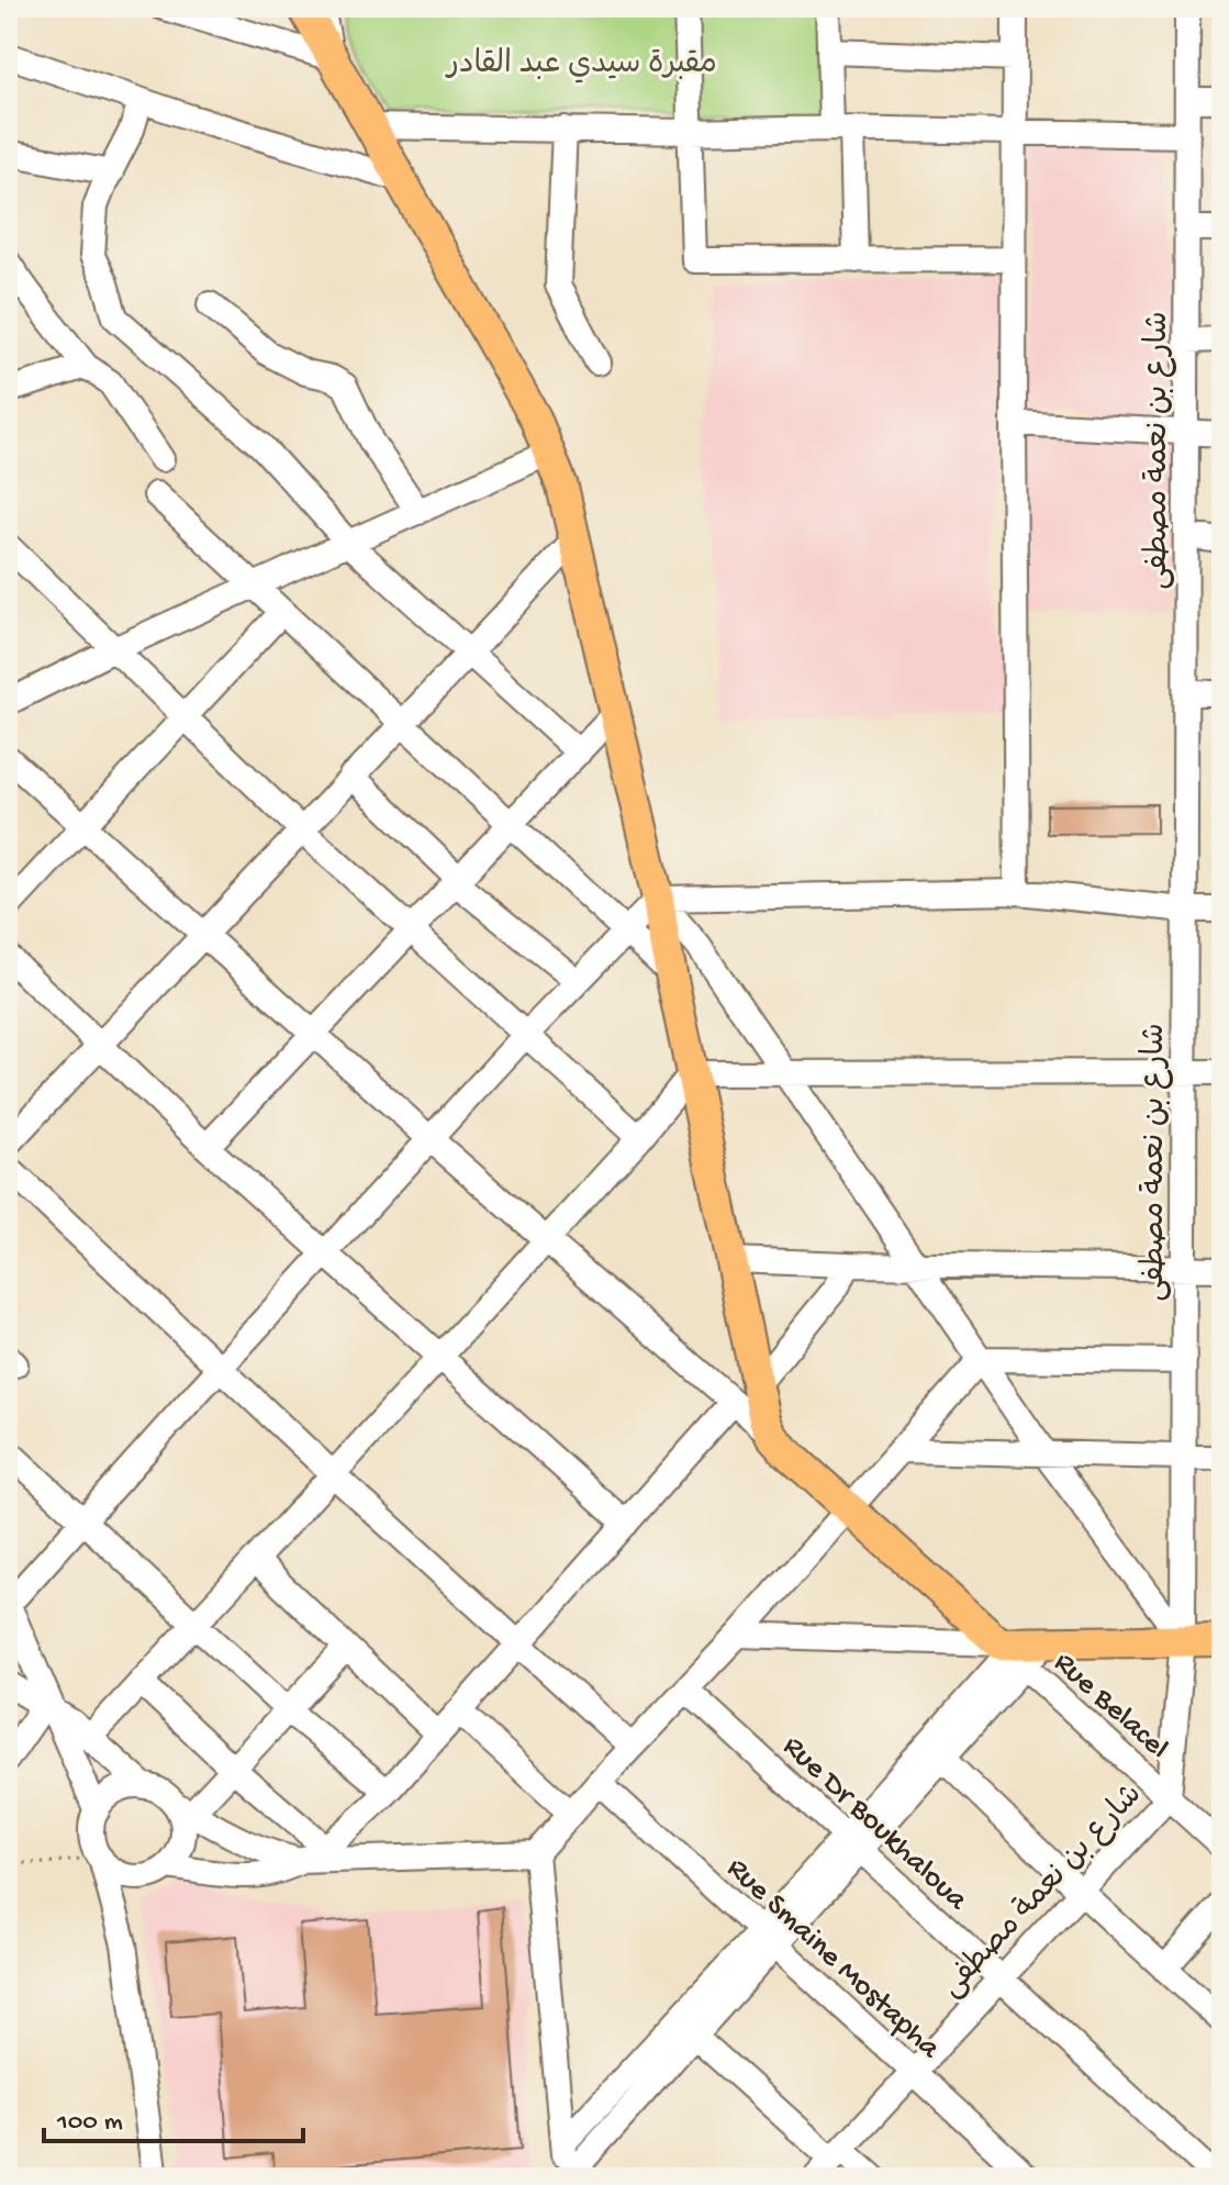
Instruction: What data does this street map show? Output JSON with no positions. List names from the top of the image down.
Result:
{
  "streets": {
    "street": [
      "شارع بن نعمة مصطفى",
      "Rue Belacel",
      "Rue Dr Boukhaloua",
      "Rue Smaine Mostapha"
    ]
  },
  "crossings": [
    ["شارع بن نعمة مصطفى", "Rue Belacel"],
    ["شارع بن نعمة مصطفى", "Rue Dr Boukhaloua"],
    ["شارع بن نعمة مصطفى", "Rue Smaine Mostapha"]
  ],
  "parks": ["مقبرة سيدي عبد القادر"],
  "scale_bar": "100 m"
}
